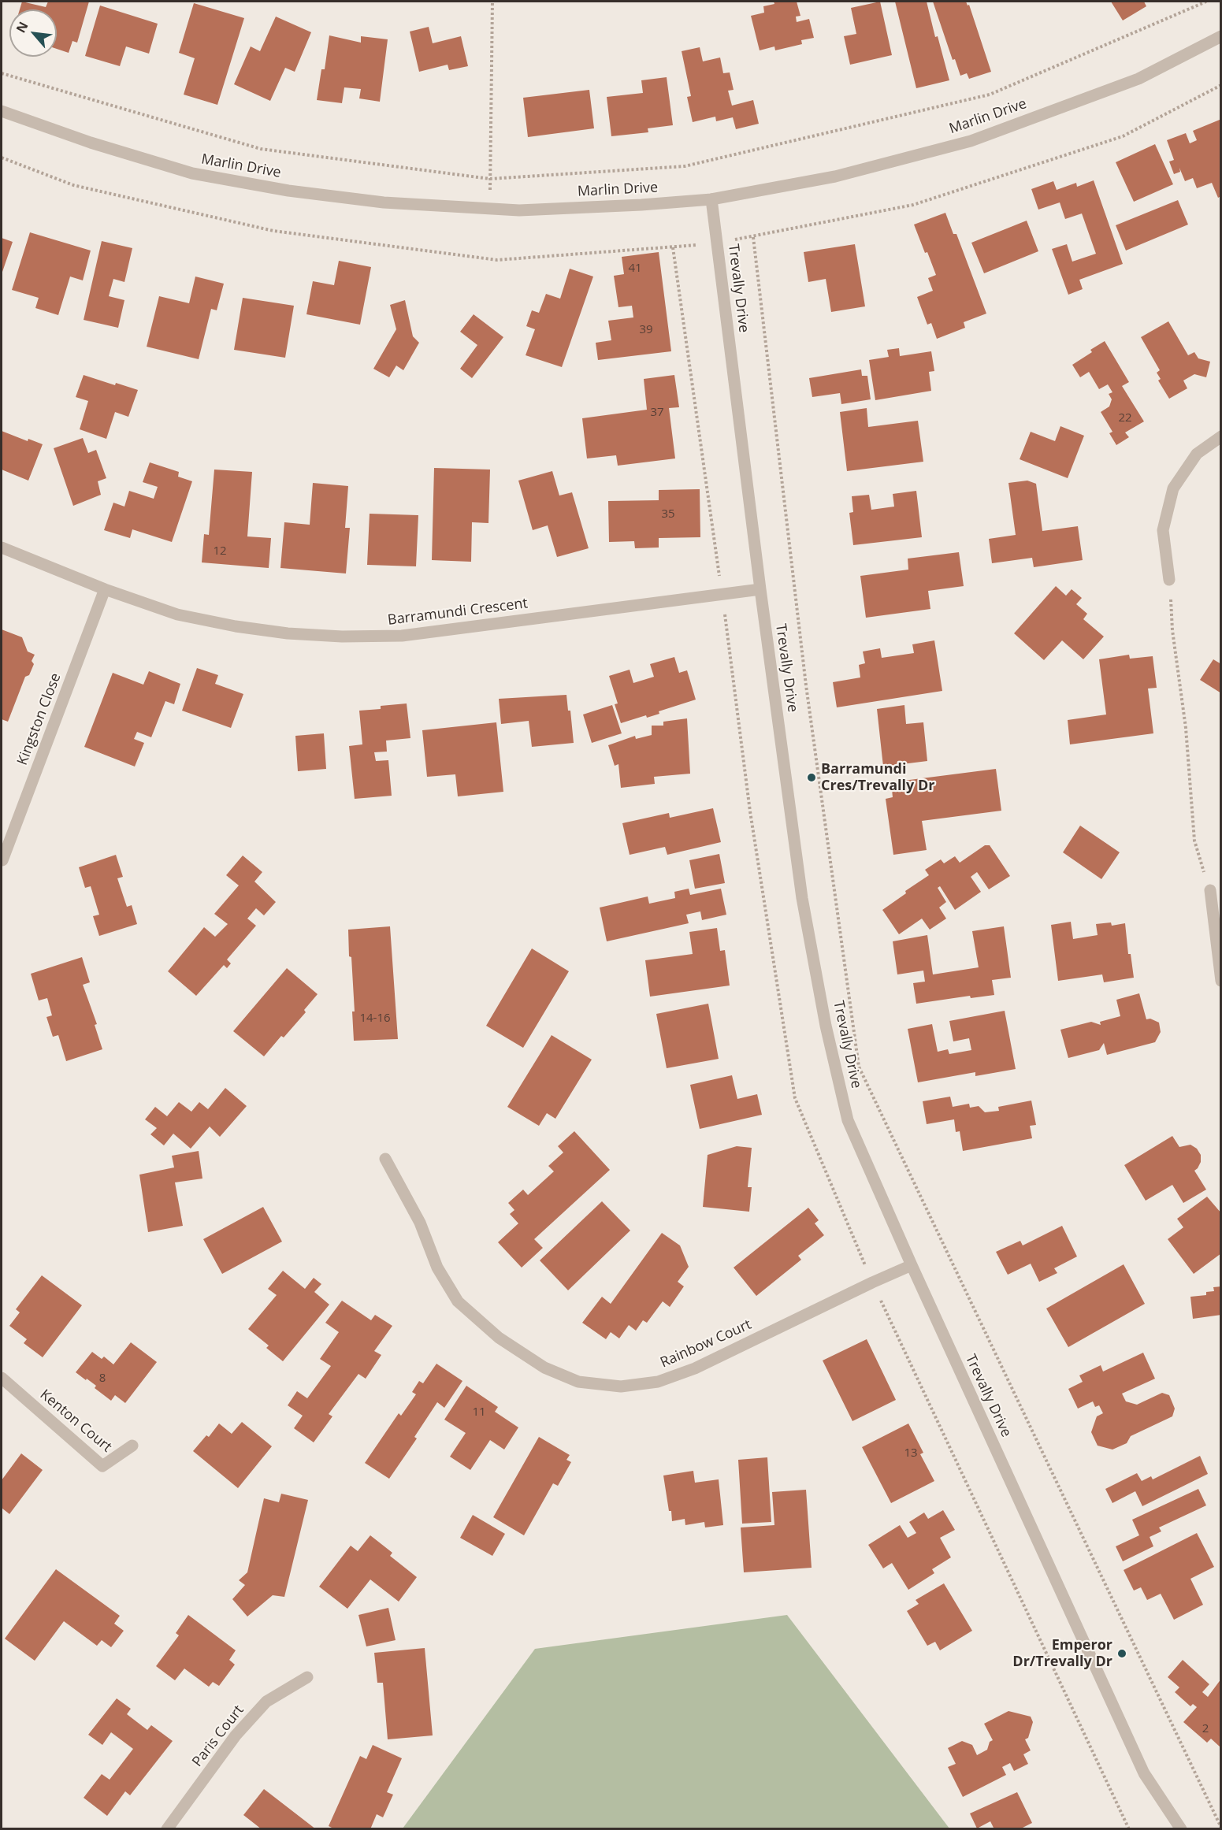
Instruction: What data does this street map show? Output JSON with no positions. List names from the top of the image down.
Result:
{
  "streets": {
    "street": [
      "Marlin Drive",
      "Trevally Drive",
      "Barramundi Crescent",
      "Kingston Close",
      "Rainbow Court",
      "Kenton Court",
      "Paris Court"
    ]
  },
  "crossings": [
    ["Marlin Drive", "Trevally Drive"],
    ["Trevally Drive", "Barramundi Crescent"],
    ["Trevally Drive", "Rainbow Court"],
    ["Barramundi Crescent", "Kingston Close"]
  ],
  "places": ["Barramundi Cres/Trevally Dr", "Emperor Dr/Trevally Dr"],
  "house_numbers": [
    "41",
    "39",
    "37",
    "22",
    "35",
    "12",
    "14-16",
    "8",
    "11",
    "13",
    "2"
  ],
  "north": "top left"
}
